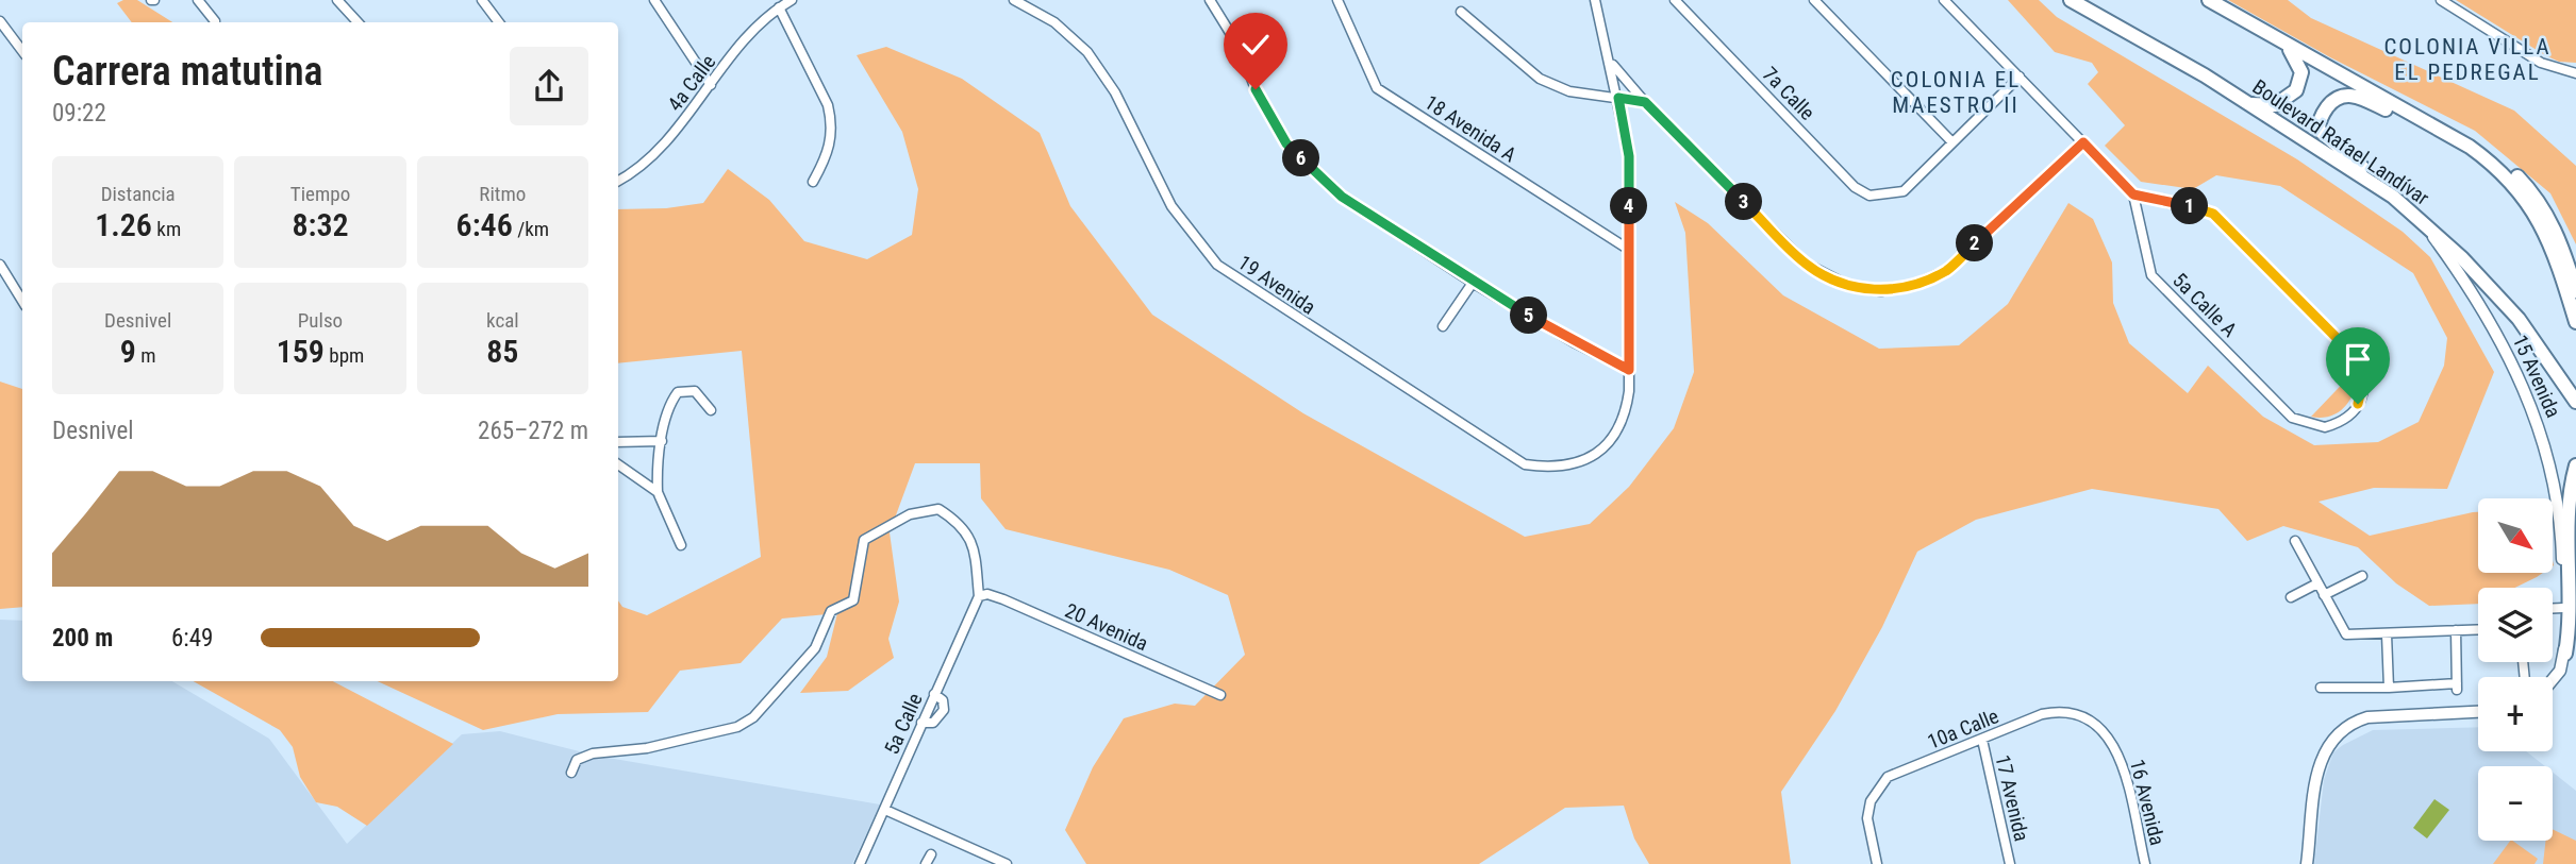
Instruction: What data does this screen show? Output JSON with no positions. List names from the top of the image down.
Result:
{
  "streets": {
    "main road": ["Boulevard Rafael Landívar"],
    "street": [
      "4a Calle",
      "7a Calle",
      "18 Avenida A",
      "19 Avenida",
      "5a Calle A",
      "15 Avenida",
      "20 Avenida",
      "5a Calle",
      "10a Calle",
      "17 Avenida",
      "16 Avenida"
    ]
  },
  "crossings": [
    ["Boulevard Rafael Landívar", "15 Avenida"],
    ["20 Avenida", "5a Calle"],
    ["10a Calle", "17 Avenida"],
    ["10a Calle", "16 Avenida"]
  ],
  "districts": ["COLONIA VILLA EL PEDREGAL", "COLONIA EL MAESTRO II"],
  "north": "bottom right",
  "page": {
    "heading": ["Carrera matutina", "09:22"],
    "pins": [
      "6",
      "3",
      "1",
      "4",
      "2",
      "5"
    ],
    "stats": [
      ["Distancia", "1.26 km"],
      ["Tiempo", "8:32"],
      ["Ritmo", "6:46 /km"],
      ["Desnivel", "9 m"],
      ["Pulso", "159 bpm"],
      ["kcal", "85"]
    ],
    "chart": ["Desnivel", "265–272 m"],
    "map_buttons": ["+", "−"],
    "list": [
      {
        "name": "200 m",
        "note": "6:49"
      }
    ]
  }
}
